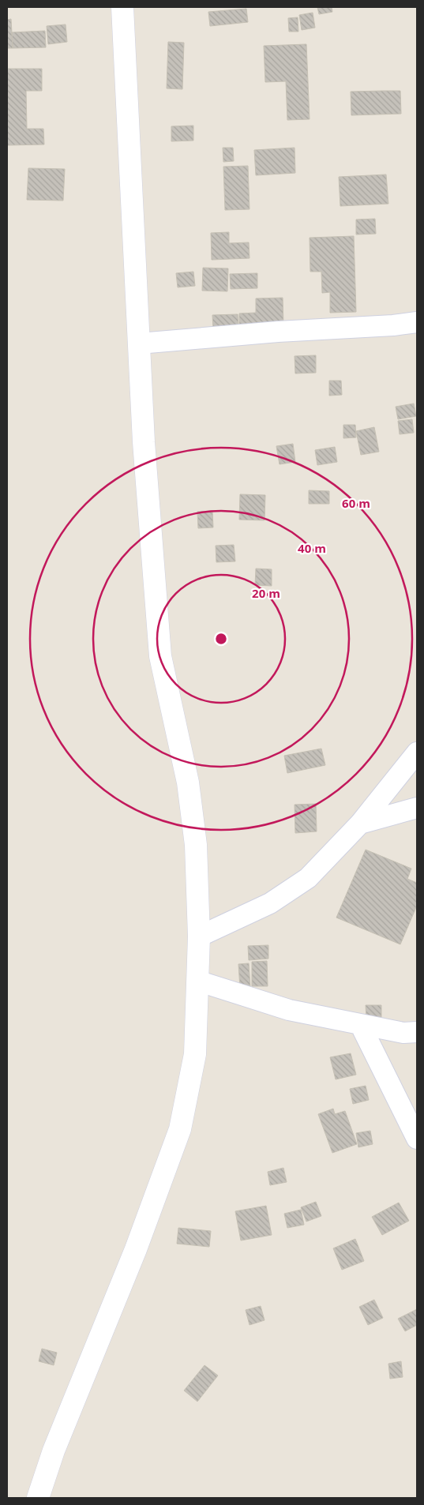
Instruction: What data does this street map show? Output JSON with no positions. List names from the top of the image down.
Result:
{
  "rings": ["60 m", "40 m", "20 m"]
}
